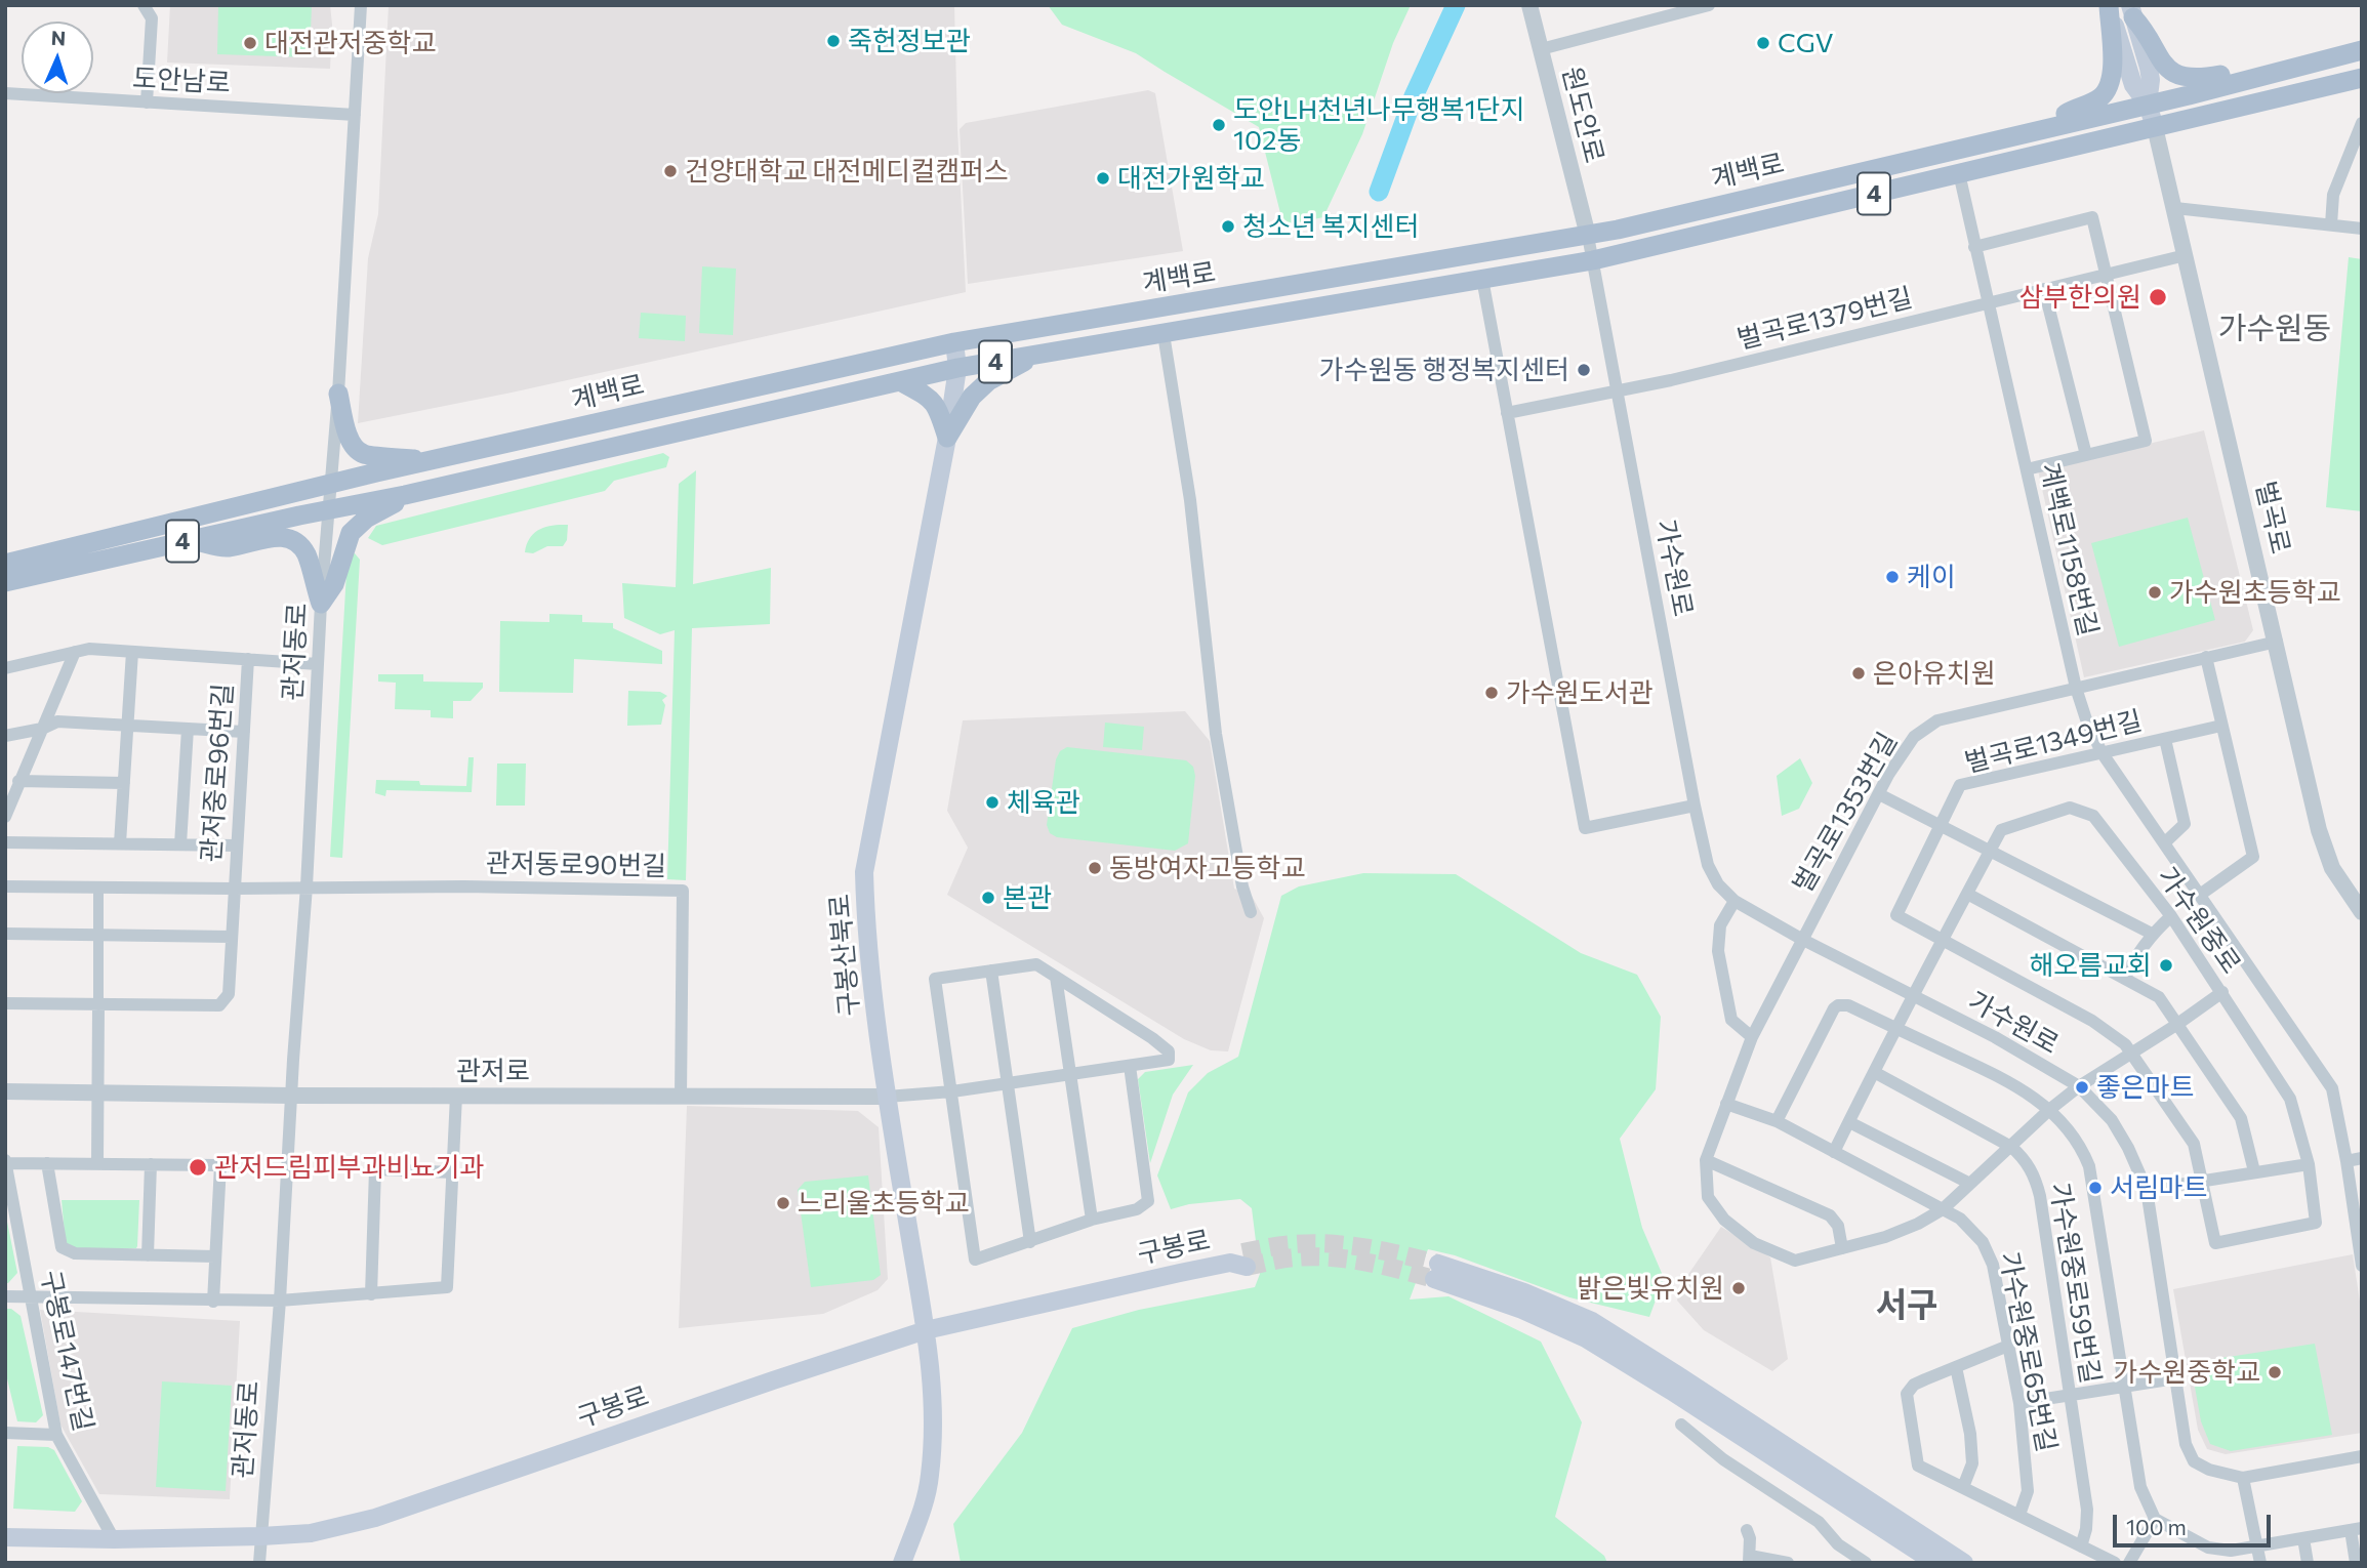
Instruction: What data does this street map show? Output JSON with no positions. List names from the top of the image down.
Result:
{
  "streets": {
    "main road": [
      "계백로",
      "4",
      "구봉산북로",
      "구봉로"
    ],
    "street": [
      "도안남로",
      "원도안로",
      "벌곡로1379번길",
      "벌곡로",
      "계백로1158번길",
      "가수원로",
      "관저동로",
      "벌곡로1349번길",
      "관저중로96번길",
      "벌곡로1353번길",
      "관저동로90번길",
      "가수원중로",
      "관저로",
      "가수원중로59번길",
      "구봉로147번길",
      "가수원중로65번길"
    ]
  },
  "crossings": [
    ["도안남로", "관저동로"],
    ["원도안로", "계백로"],
    ["원도안로", "가수원로"],
    ["계백로", "벌곡로"],
    ["계백로", "계백로1158번길"],
    ["계백로", "가수원로"],
    ["계백로", "관저동로"],
    ["계백로", "구봉산북로"],
    ["벌곡로1379번길", "벌곡로"],
    ["벌곡로1379번길", "계백로1158번길"],
    ["벌곡로1379번길", "가수원로"],
    ["벌곡로", "벌곡로1353번길"],
    ["계백로1158번길", "벌곡로1349번길"],
    ["계백로1158번길", "벌곡로1353번길"],
    ["가수원로", "벌곡로1353번길"],
    ["가수원로", "가수원중로"],
    ["관저동로", "관저중로96번길"],
    ["관저동로", "관저동로90번길"],
    ["관저동로", "관저로"],
    ["관저동로", "구봉로"],
    ["벌곡로1349번길", "가수원중로"],
    ["관저중로96번길", "관저동로90번길"],
    ["벌곡로1353번길", "가수원중로"],
    ["벌곡로1353번길", "가수원중로65번길"],
    ["관저동로90번길", "관저로"],
    ["가수원중로", "가수원중로59번길"],
    ["가수원중로", "가수원중로65번길"],
    ["구봉산북로", "관저로"],
    ["구봉산북로", "구봉로"],
    ["구봉로", "구봉로147번길"]
  ],
  "districts": ["가수원동", "서구"],
  "places": [
    "죽헌정보관",
    "대전관저중학교",
    "CGV",
    "도안LH천년나무행복1단지 102동",
    "건양대학교 대전메디컬캠퍼스",
    "대전가원학교",
    "청소년 복지센터",
    "삼부한의원",
    "가수원동 행정복지센터",
    "케이",
    "가수원초등학교",
    "은아유치원",
    "가수원도서관",
    "체육관",
    "동방여자고등학교",
    "본관",
    "해오름교회",
    "좋은마트",
    "관저드림피부과비뇨기과",
    "서림마트",
    "느리울초등학교",
    "밝은빛유치원",
    "가수원중학교"
  ],
  "scale_bar": "100 m",
  "north": "top"
}
